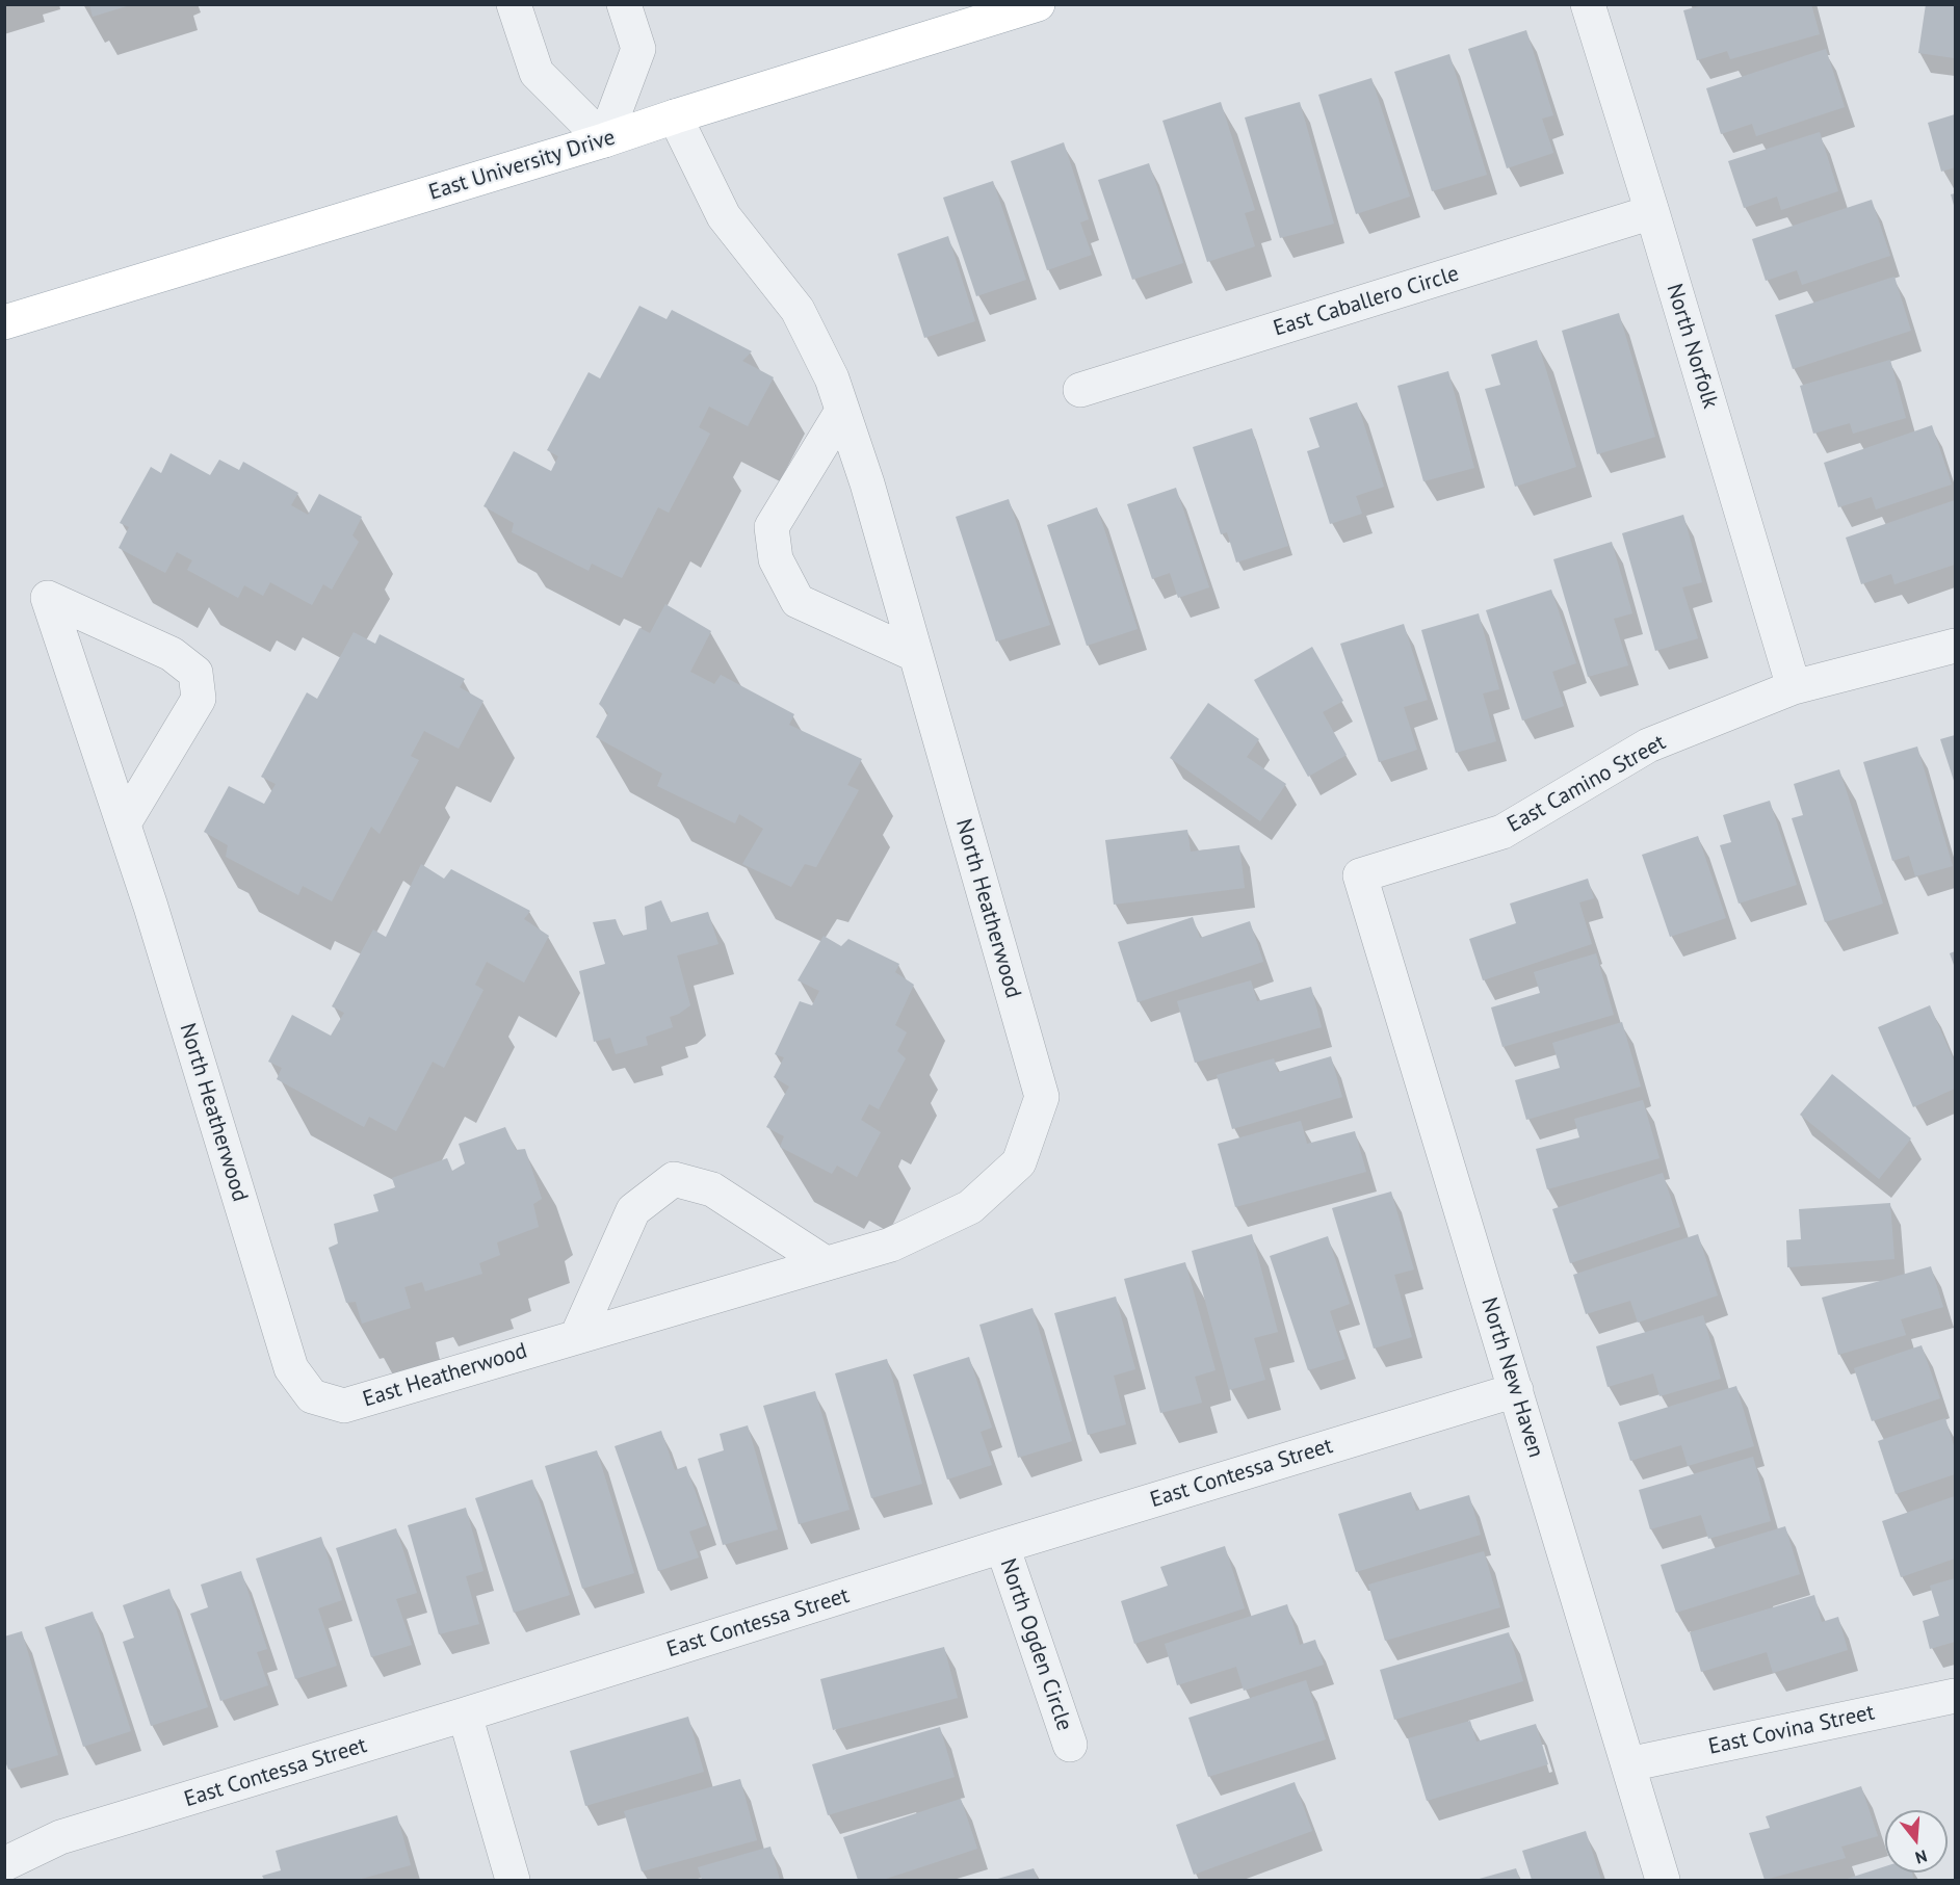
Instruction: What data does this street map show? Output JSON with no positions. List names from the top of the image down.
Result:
{
  "streets": {
    "main road": ["East University Drive"],
    "street": [
      "East Caballero Circle",
      "North Norfolk",
      "East Camino Street",
      "North Heatherwood",
      "East Heatherwood",
      "North New Haven",
      "East Contessa Street",
      "North Ogden Circle",
      "East Covina Street"
    ]
  },
  "crossings": [
    ["East University Drive", "North Heatherwood"],
    ["East Caballero Circle", "North Norfolk"],
    ["North Norfolk", "East Camino Street"],
    ["East Camino Street", "North New Haven"],
    ["North Heatherwood", "East Heatherwood"],
    ["North New Haven", "East Contessa Street"],
    ["North New Haven", "East Covina Street"],
    ["East Contessa Street", "North Ogden Circle"]
  ],
  "north": "bottom"
}
